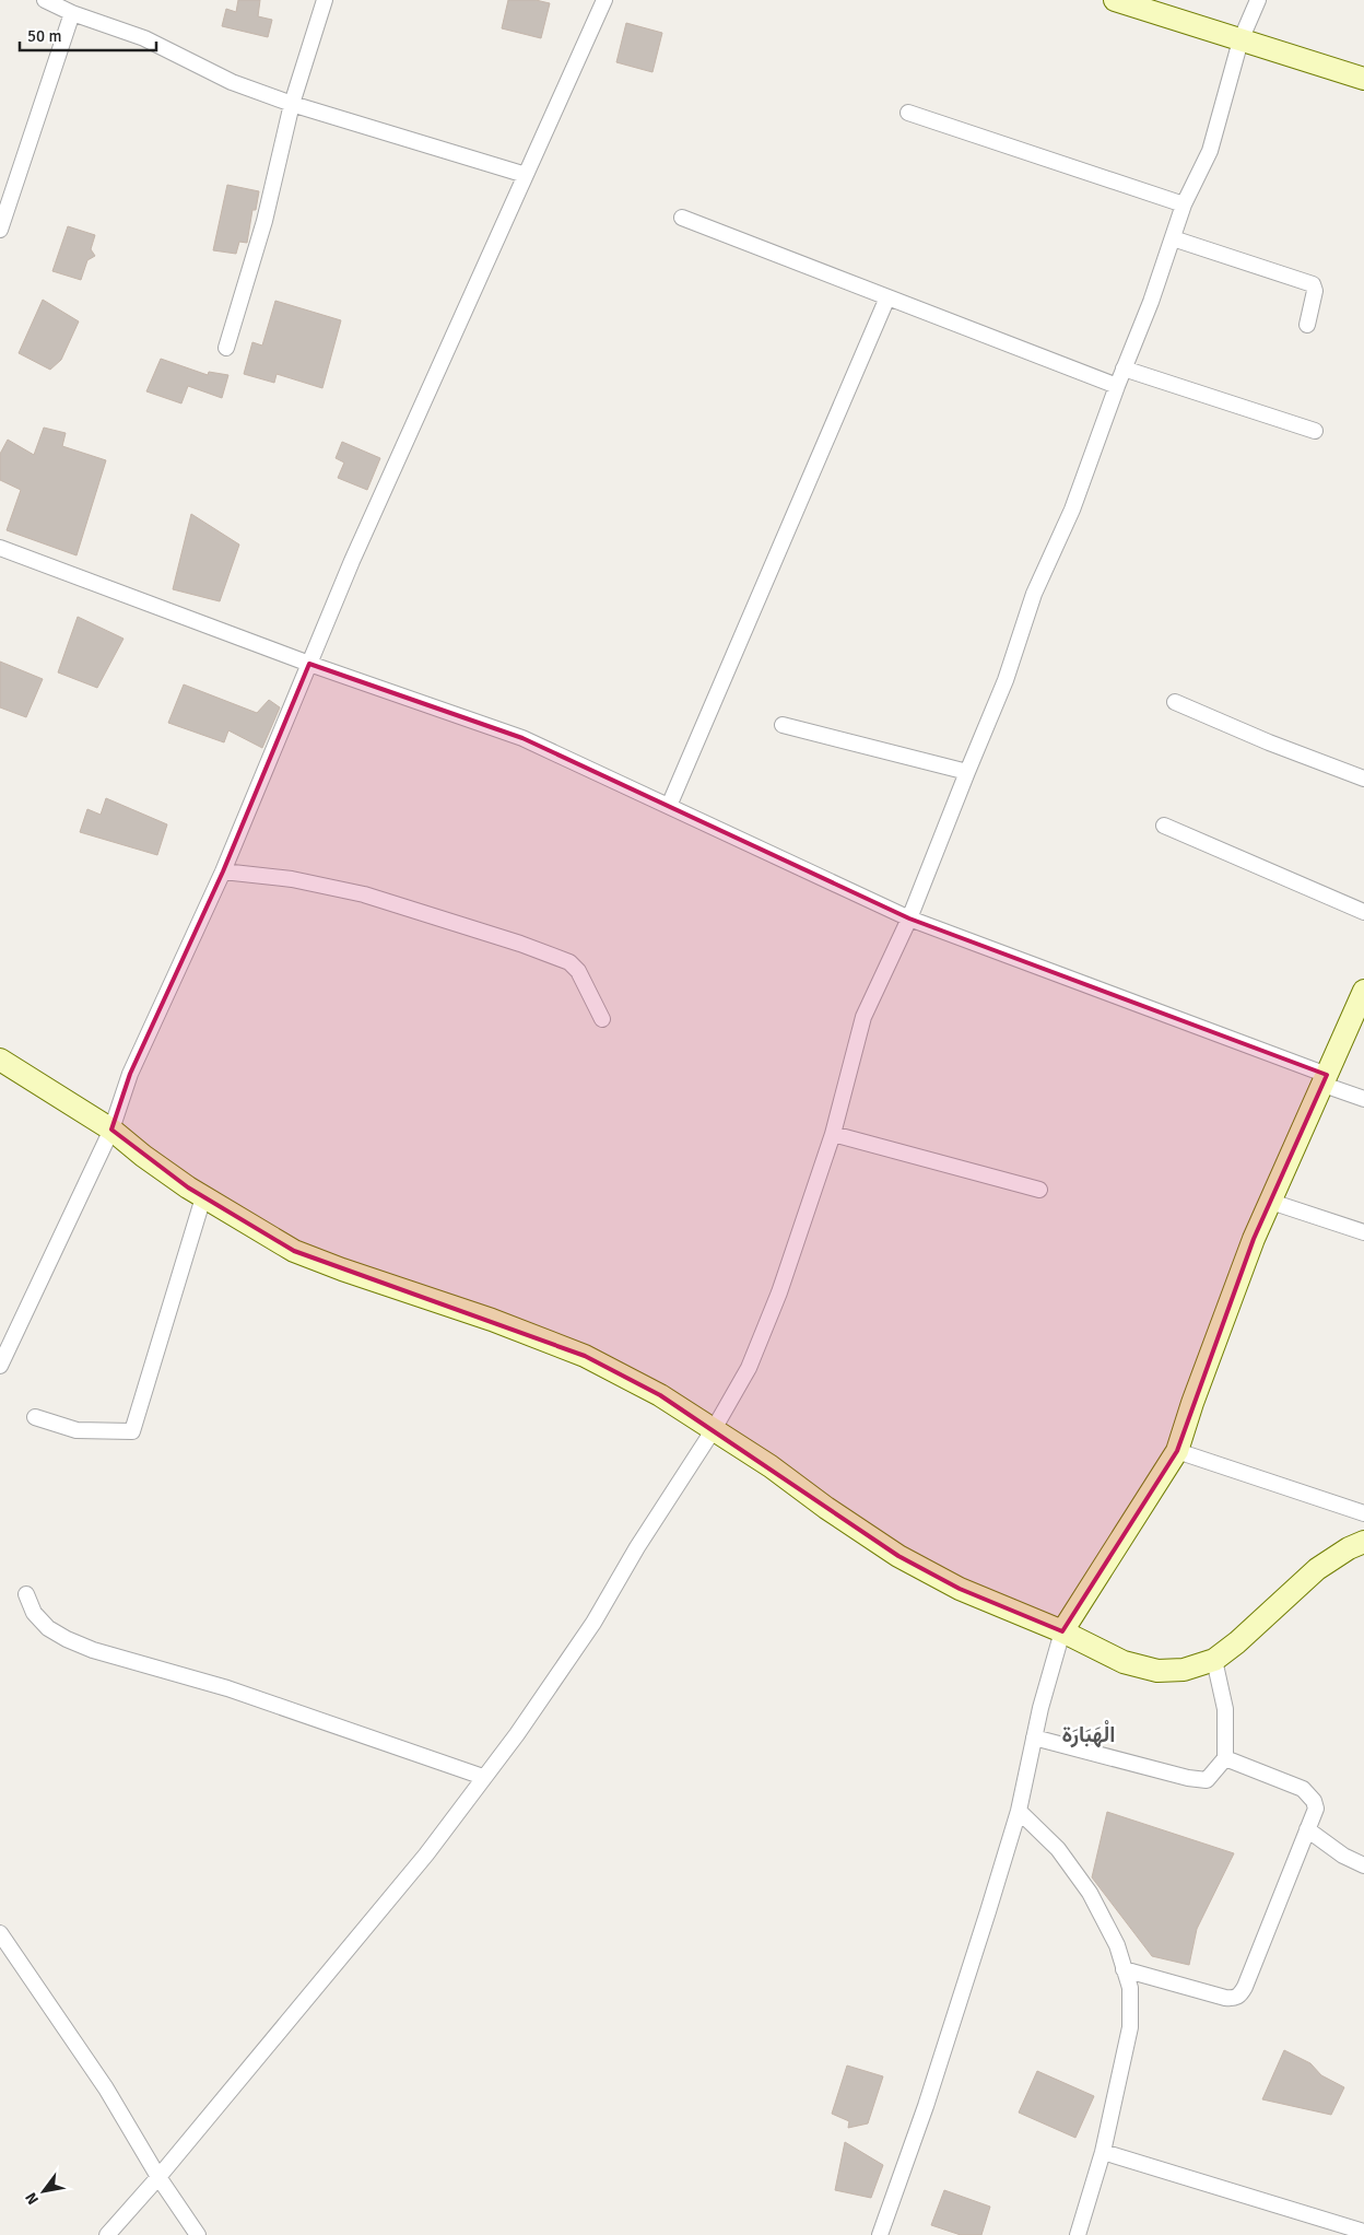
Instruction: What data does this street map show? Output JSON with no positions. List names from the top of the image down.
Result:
{
  "districts": ["الْهَبَارَة"],
  "scale_bar": "50 m",
  "north": "bottom left"
}
